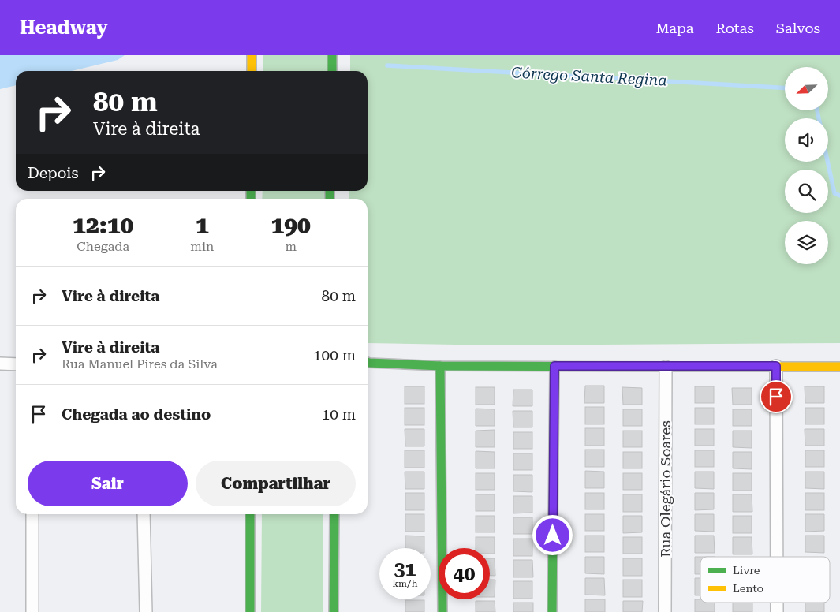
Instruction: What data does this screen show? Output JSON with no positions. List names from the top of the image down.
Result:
{
  "streets": {
    "street": ["Rua Olegário Soares"]
  },
  "water": ["Córrego Santa Regina"],
  "legend": ["Livre", "Lento"],
  "north": "bottom left",
  "page": {
    "header": "Headway",
    "nav": ["Mapa", "Rotas", "Salvos"],
    "turn": ["80 m", "Vire à direita"],
    "then": "Depois",
    "eta": [
      "12:10",
      "Chegada",
      "1",
      "min",
      "190",
      "m"
    ],
    "list": [
      {
        "name": "Vire à direita",
        "value": "80 m"
      },
      {
        "name": "Vire à direita",
        "note": "Rua Manuel Pires da Silva",
        "value": "100 m"
      },
      {
        "name": "Chegada ao destino",
        "value": "10 m"
      }
    ],
    "buttons": ["Sair", "Compartilhar"],
    "speed": "31 km/h",
    "limit": "40"
  }
}
